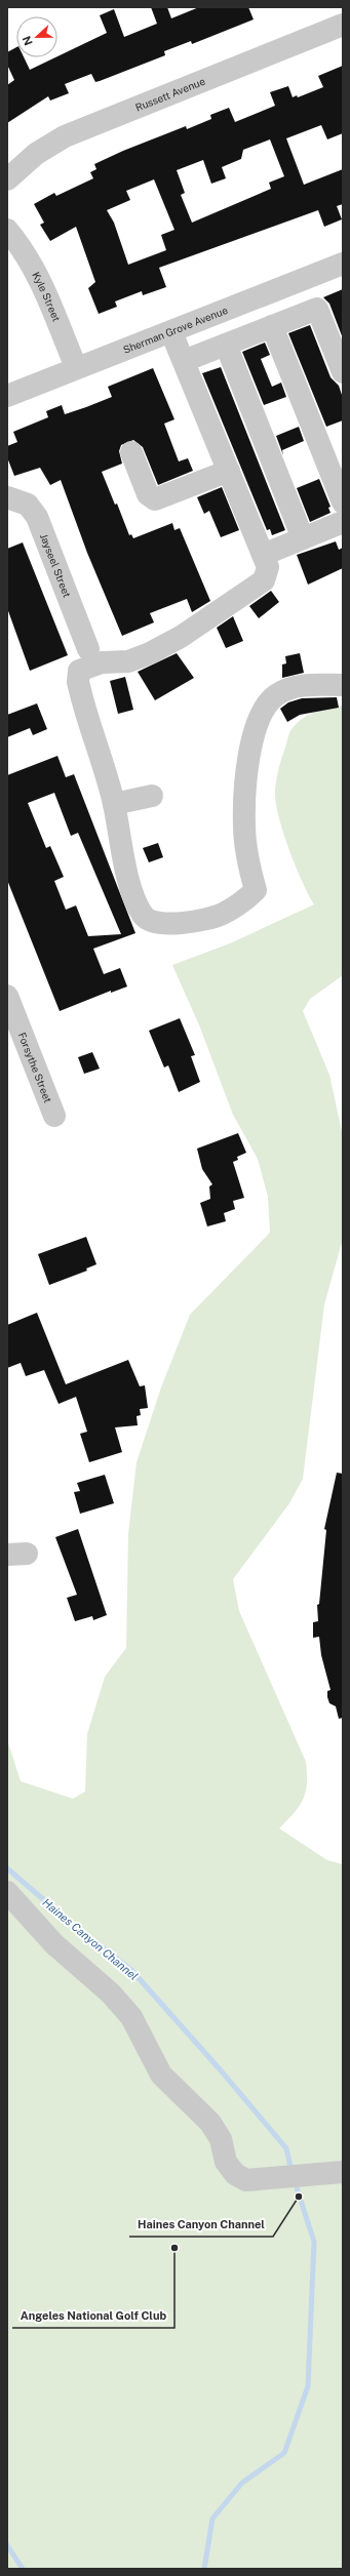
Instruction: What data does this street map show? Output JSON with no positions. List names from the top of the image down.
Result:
{
  "streets": {
    "street": [
      "Russett Avenue",
      "Kyle Street",
      "Sherman Grove Avenue",
      "Jayseel Street",
      "Forsythe Street"
    ]
  },
  "crossings": [
    ["Kyle Street", "Sherman Grove Avenue"]
  ],
  "water": ["Haines Canyon Channel"],
  "places": ["Haines Canyon Channel", "Angeles National Golf Club"],
  "north": "left"
}
